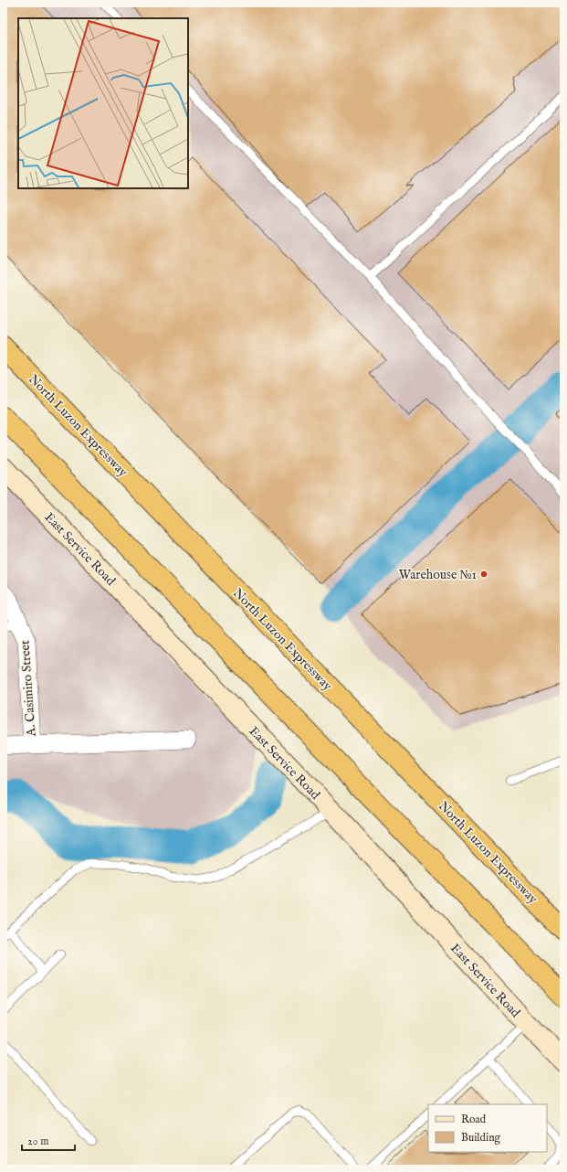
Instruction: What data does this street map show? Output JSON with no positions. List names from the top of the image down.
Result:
{
  "streets": {
    "highway": ["North Luzon Expressway"],
    "street": ["East Service Road", "A. Casimiro Street"]
  },
  "places": ["Warehouse №1"],
  "legend": ["Road", "Building"],
  "scale_bar": "20 m"
}
